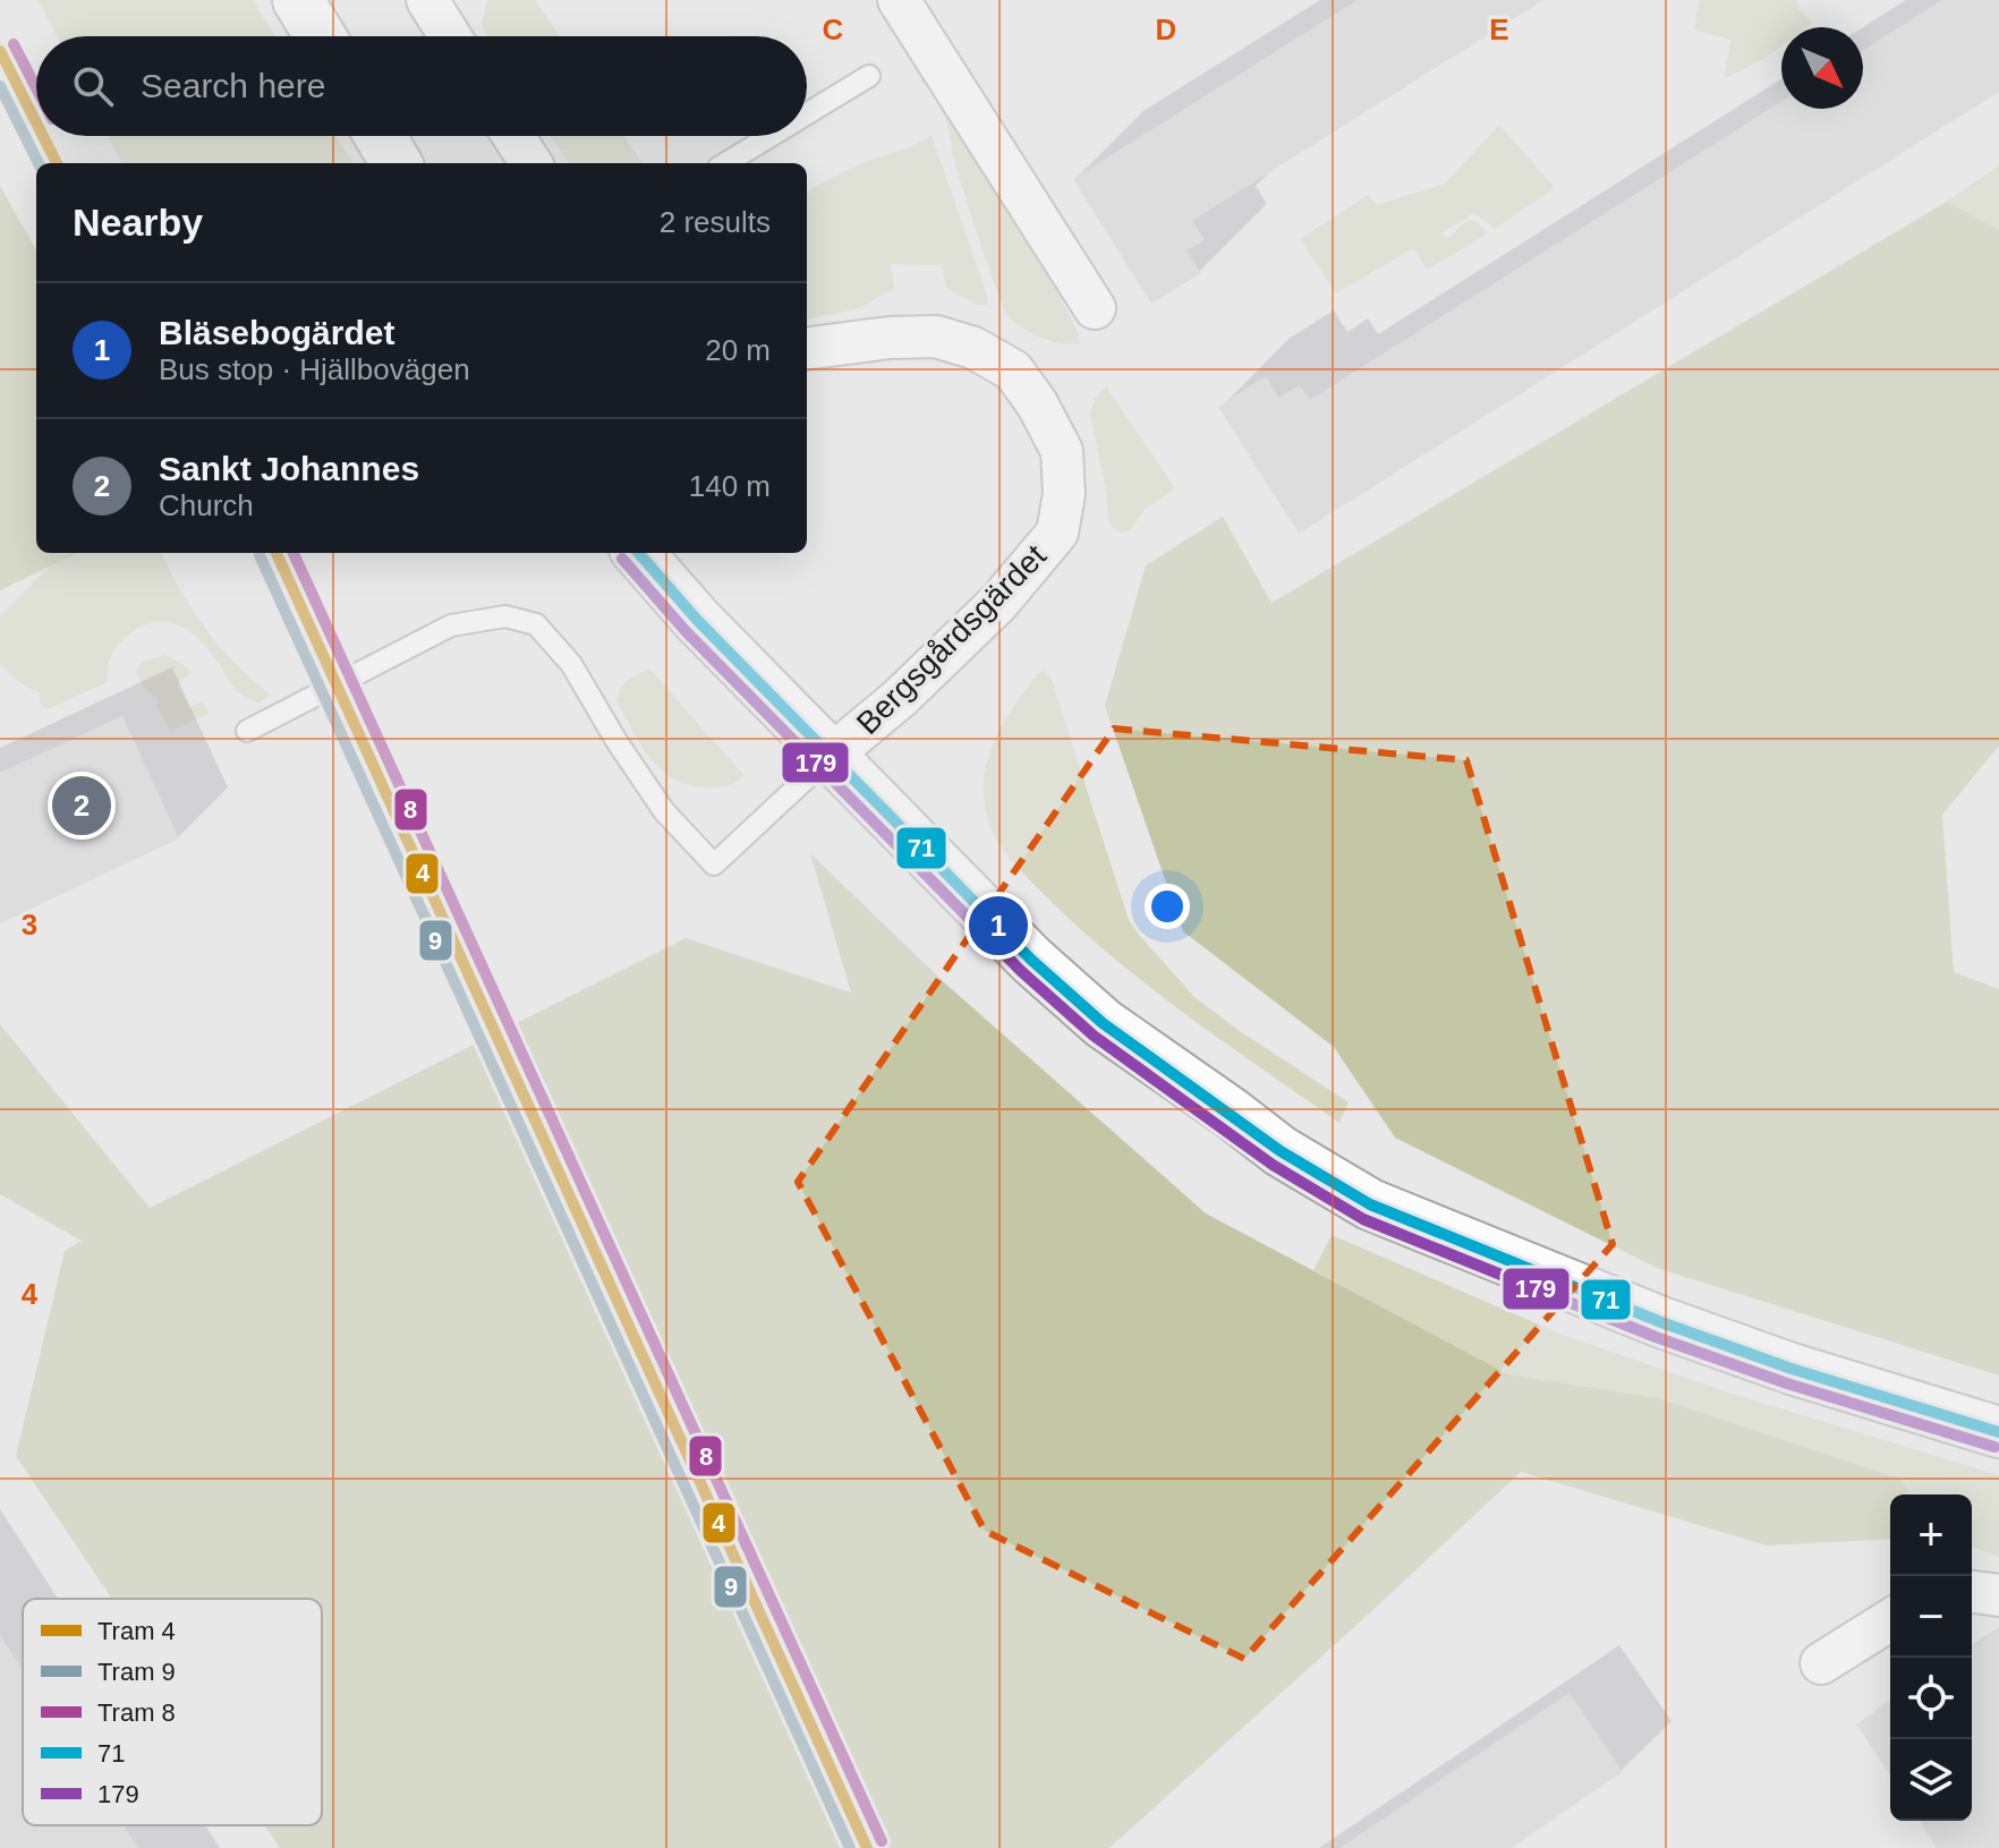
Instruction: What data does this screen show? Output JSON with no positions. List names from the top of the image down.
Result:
{
  "streets": {
    "street": ["Bergsgårdsgärdet"]
  },
  "lines": [
    "tram line 8",
    "tram line 4",
    "tram line 9",
    "transit line 71",
    "transit line 179"
  ],
  "legend": [
    "Tram 4",
    "Tram 9",
    "Tram 8",
    "71",
    "179"
  ],
  "north": "bottom right",
  "page": {
    "search": "Search here",
    "heading": ["Nearby", "2 results"],
    "list": [
      {
        "mark": "1",
        "name": "Bläsebogärdet",
        "note": "Bus stop · Hjällbovägen",
        "value": "20 m"
      },
      {
        "mark": "2",
        "name": "Sankt Johannes",
        "note": "Church",
        "value": "140 m"
      }
    ],
    "pins": ["2", "1"],
    "map_buttons": ["+", "−"]
  },
  "grid": {
    "columns": ["C", "D", "E"],
    "rows": ["3", "4"]
  }
}
